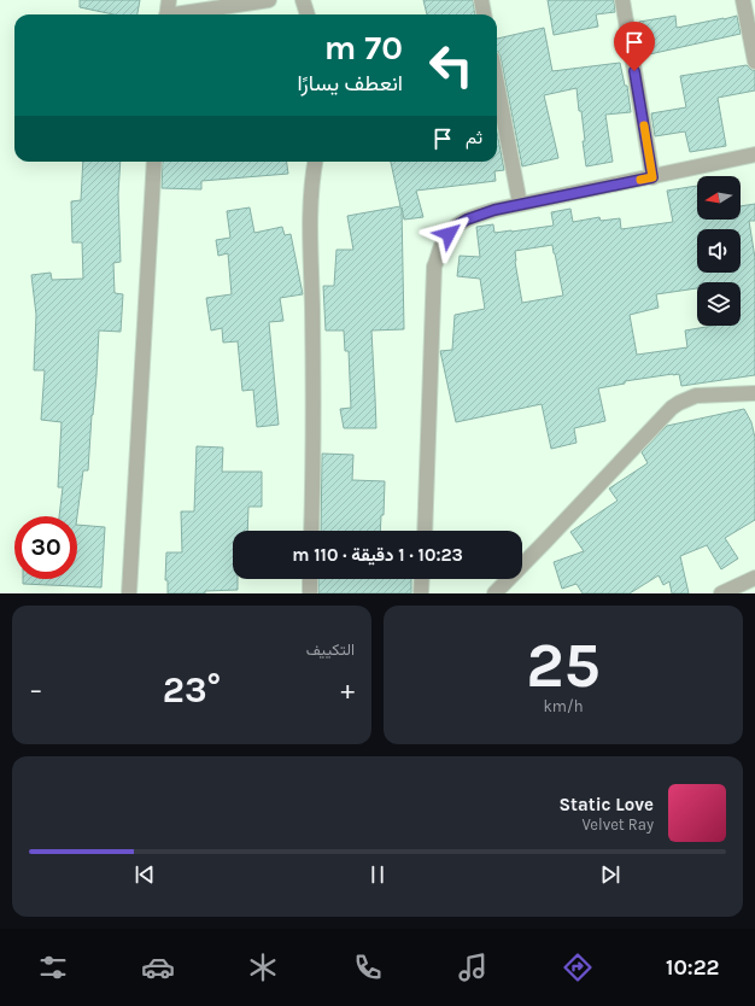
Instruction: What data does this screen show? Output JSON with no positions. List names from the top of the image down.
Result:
{
  "north": "left",
  "page": {
    "turn": ["70 m", "انعطف يسارًا"],
    "then": "ثم",
    "limit": "30",
    "trip": "10:23 · 1 دقيقة · 110 m",
    "tile": [
      ["25", "km/h"],
      "التكييف"
    ],
    "heat": ["−", "23°", "+"],
    "song": ["Static Love", "Velvet Ray"],
    "tabs": "10:22"
  }
}
